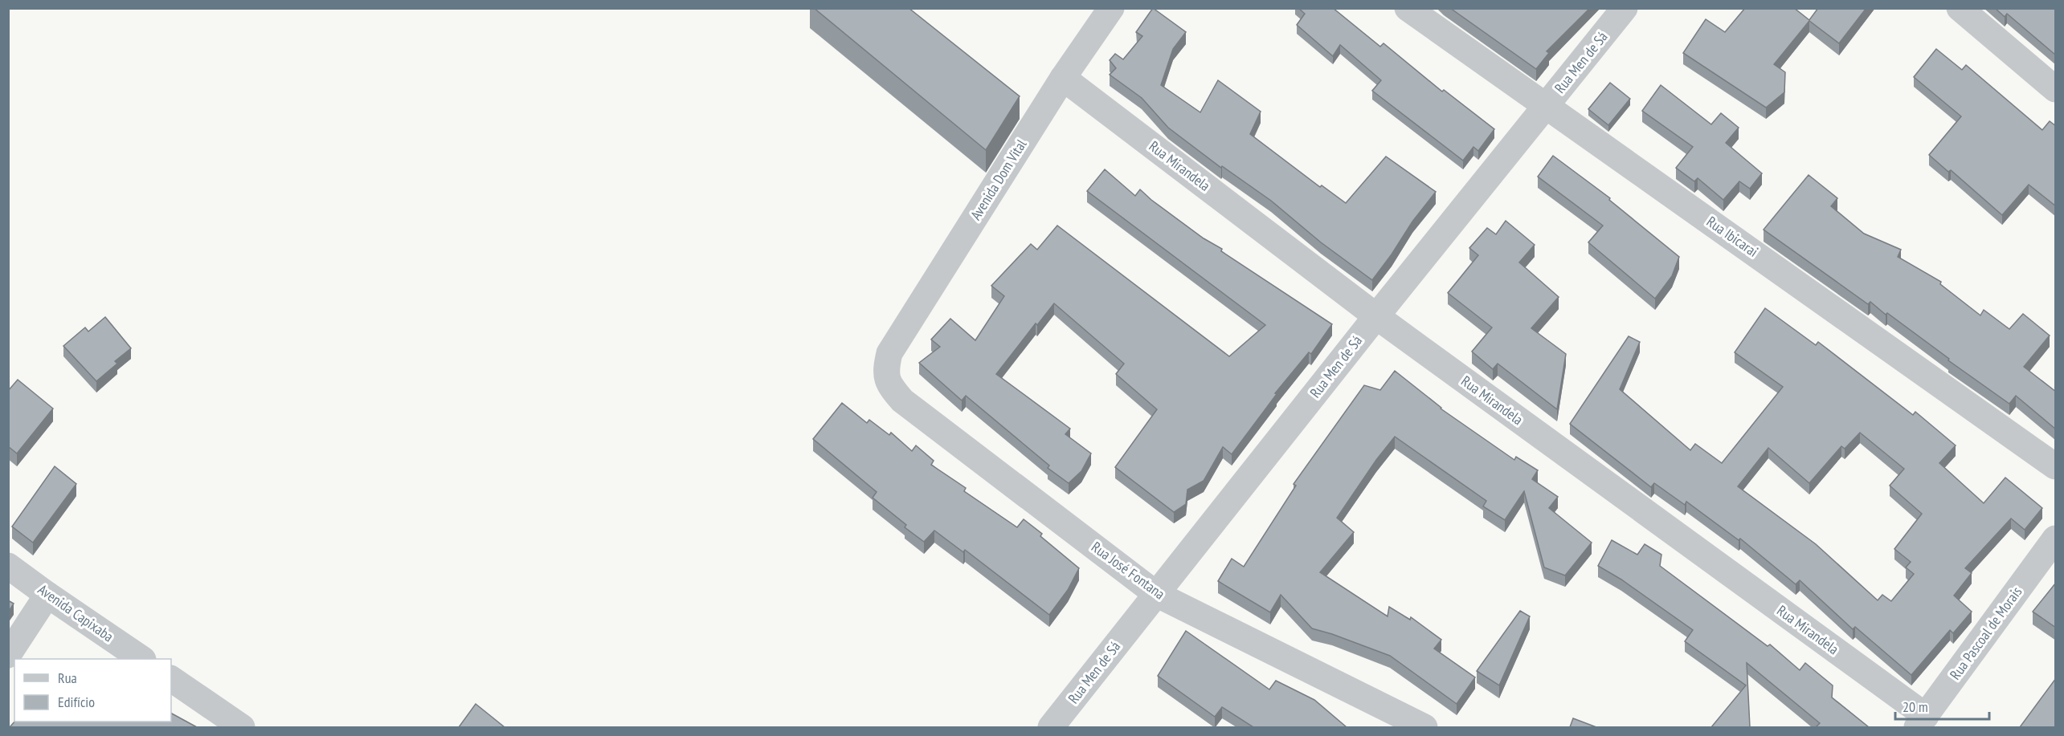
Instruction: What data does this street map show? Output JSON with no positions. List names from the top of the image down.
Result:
{
  "streets": {
    "street": [
      "Rua Men de Sá",
      "Rua Mirandela",
      "Avenida Dom Vital",
      "Rua Ibicarai",
      "Rua José Fontana",
      "Avenida Capixaba",
      "Rua Pascoal de Morais"
    ]
  },
  "crossings": [
    ["Rua Men de Sá", "Rua Mirandela"],
    ["Rua Men de Sá", "Rua Ibicarai"],
    ["Rua Men de Sá", "Rua José Fontana"],
    ["Rua Mirandela", "Avenida Dom Vital"],
    ["Rua Mirandela", "Rua Pascoal de Morais"],
    ["Avenida Dom Vital", "Rua José Fontana"]
  ],
  "legend": ["Rua", "Edifício"],
  "scale_bar": "20 m"
}
